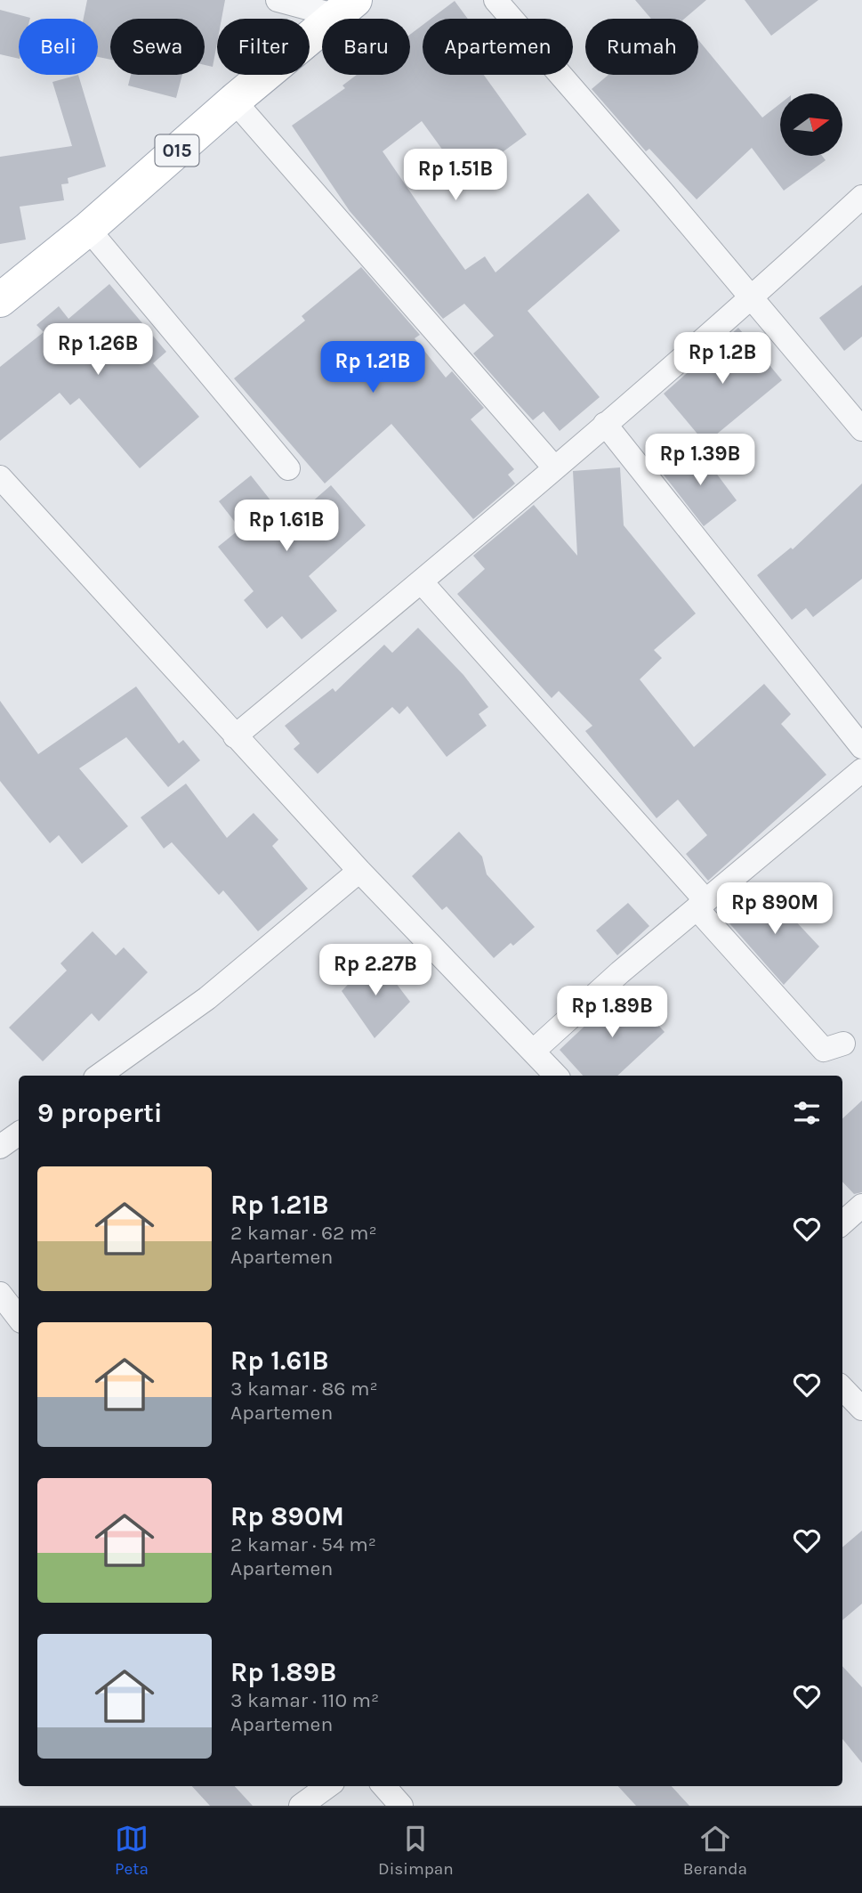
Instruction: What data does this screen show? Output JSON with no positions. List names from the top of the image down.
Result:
{
  "streets": {
    "main road": ["015"]
  },
  "north": "right",
  "page": {
    "chip": [
      "Beli",
      "Sewa",
      "Filter",
      "Baru",
      "Apartemen",
      "Rumah"
    ],
    "price": [
      "Rp 1.51B",
      "Rp 1.26B",
      "Rp 1.2B",
      "Rp 1.21B",
      "Rp 1.39B",
      "Rp 1.61B",
      "Rp 890M",
      "Rp 2.27B",
      "Rp 1.89B"
    ],
    "heading": "9 properti",
    "list": [
      {
        "name": "Rp 1.21B",
        "note": "2 kamar · 62 m² · Apartemen"
      },
      {
        "name": "Rp 1.61B",
        "note": "3 kamar · 86 m² · Apartemen"
      },
      {
        "name": "Rp 890M",
        "note": "2 kamar · 54 m² · Apartemen"
      },
      {
        "name": "Rp 1.89B",
        "note": "3 kamar · 110 m² · Apartemen"
      }
    ],
    "tabs": ["Peta", "Disimpan", "Beranda"]
  }
}
